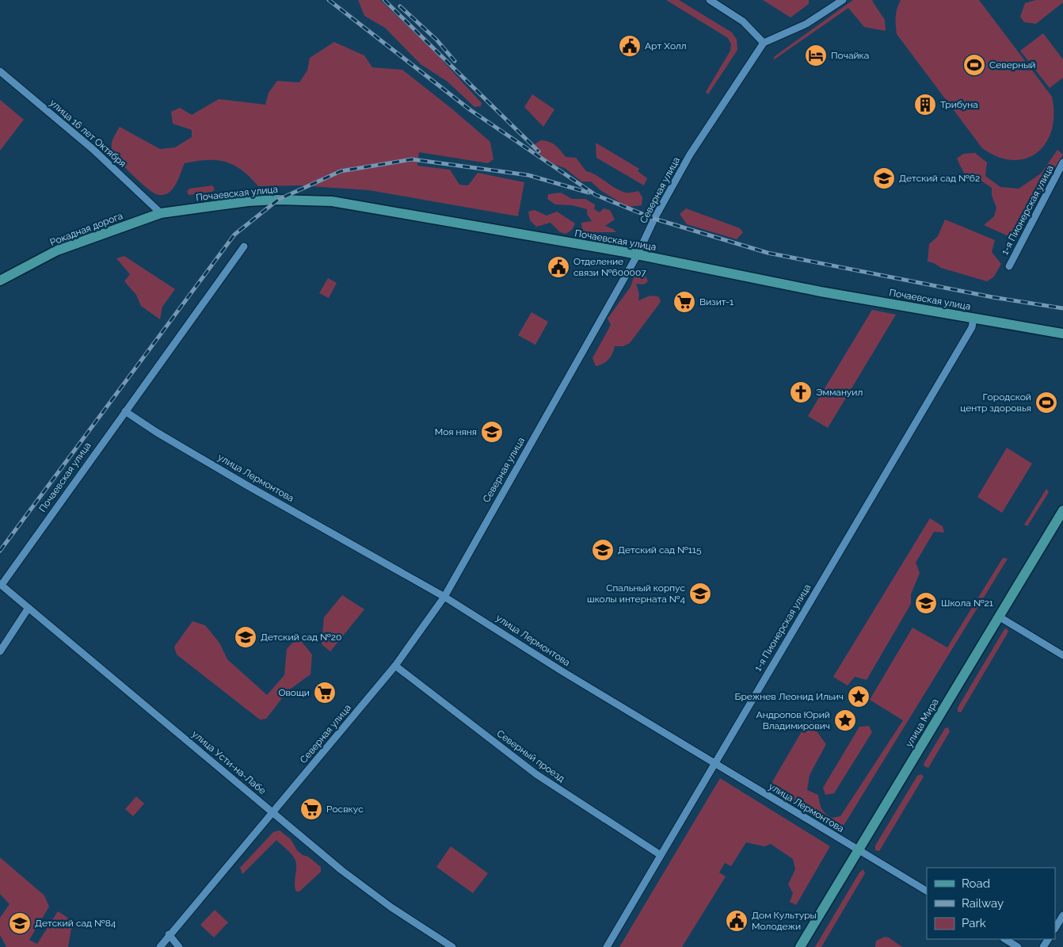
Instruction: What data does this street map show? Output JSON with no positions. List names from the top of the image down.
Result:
{
  "streets": {
    "main road": ["Почаевская улица", "Рокадная дорога", "улица Мира"],
    "street": [
      "улица 16 лет Октября",
      "Северная улица",
      "1-я Пионерская улица",
      "улица Лермонтова",
      "Северный проезд",
      "улица Усти-на-Лабе"
    ]
  },
  "crossings": [
    ["улица 16 лет Октября", "Почаевская улица"],
    ["улица 16 лет Октября", "Рокадная дорога"],
    ["Северная улица", "Почаевская улица"],
    ["Северная улица", "улица Лермонтова"],
    ["Северная улица", "Северный проезд"],
    ["Северная улица", "улица Усти-на-Лабе"],
    ["Почаевская улица", "1-я Пионерская улица"],
    ["Почаевская улица", "Рокадная дорога"],
    ["Почаевская улица", "улица Лермонтова"],
    ["Почаевская улица", "улица Усти-на-Лабе"],
    ["1-я Пионерская улица", "улица Лермонтова"],
    ["1-я Пионерская улица", "Северный проезд"],
    ["улица Лермонтова", "улица Мира"]
  ],
  "places": {
    "public building": ["Арт Холл", "Отделение связи №600007", "Дом Культуры Молодежи"],
    "hotel": ["Почайка"],
    "sports": ["Северный", "Городской центр здоровья"],
    "building": ["Трибуна"],
    "school or university": [
      "Детский сад №62",
      "Моя няня",
      "Детский сад №115",
      "Cпальный корпус школы интерната №4",
      "Школа №21",
      "Детский сад №20",
      "Детский сад №84"
    ],
    "supermarket": ["Визит-1", "Овощи", "Росвкус"],
    "church": ["Эммануил"],
    "place": ["Брежнев Леонид Ильич", "Андропов Юрий Владимирович"]
  },
  "legend": ["Road", "Railway", "Park"]
}
